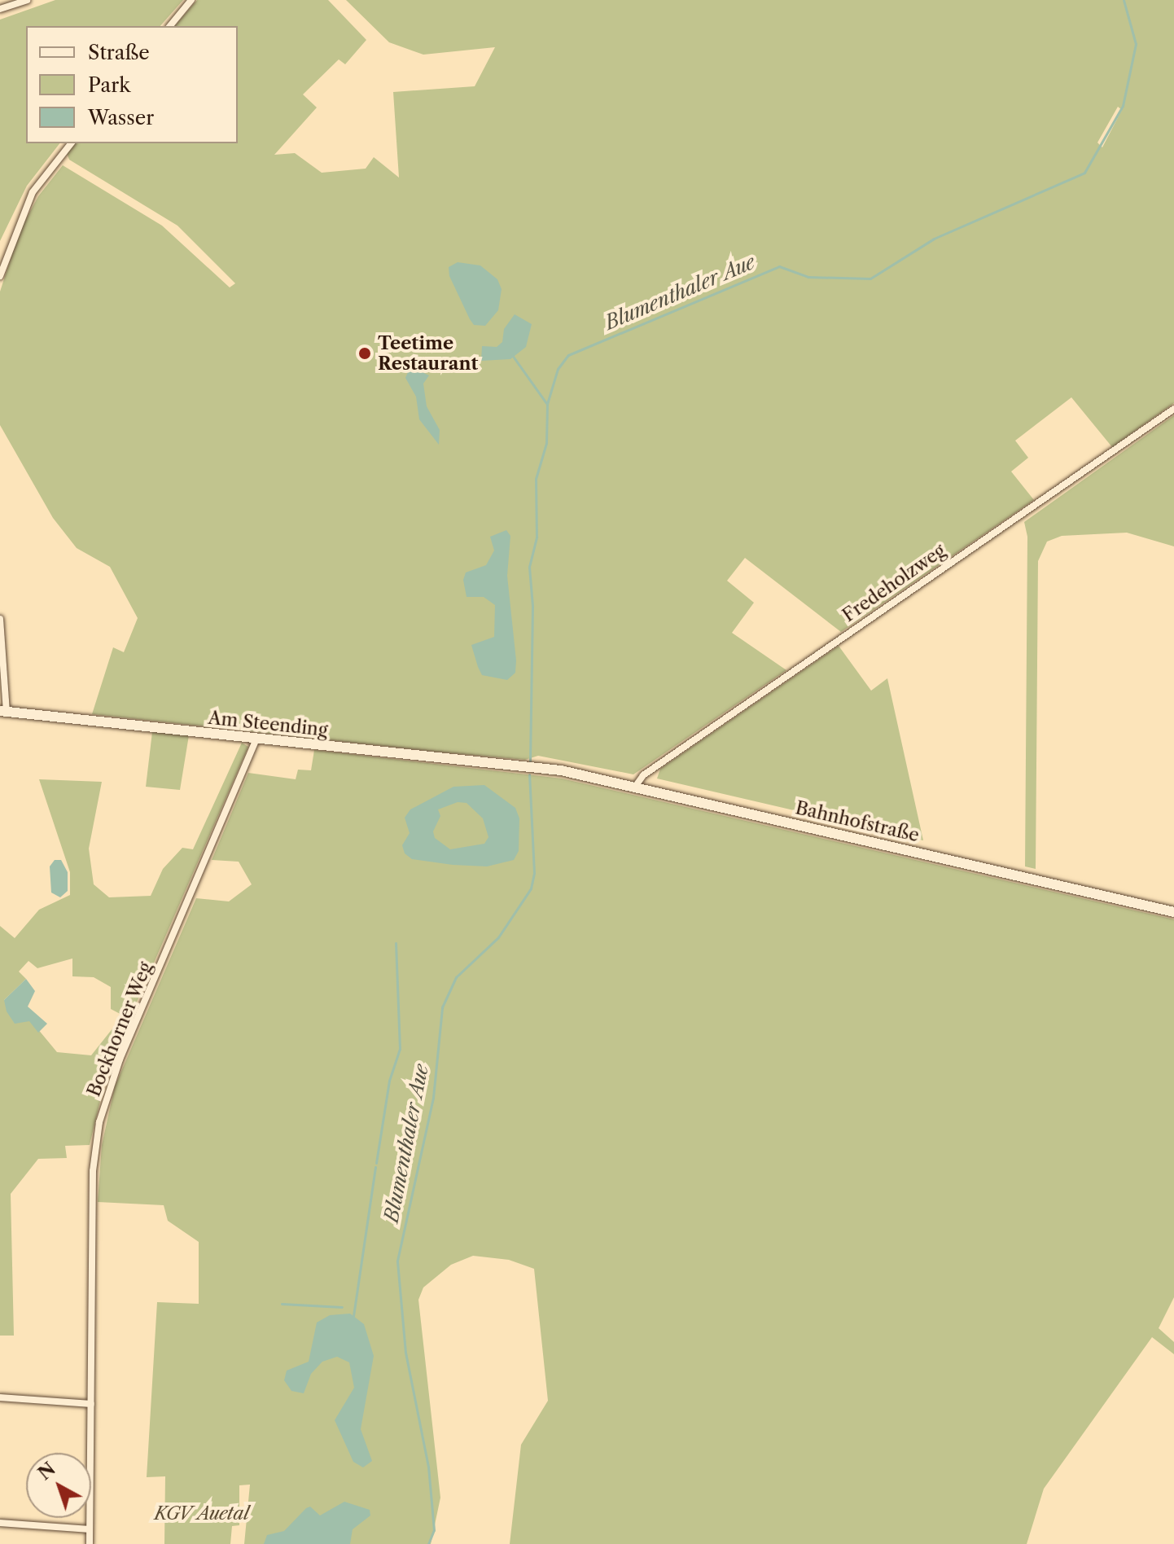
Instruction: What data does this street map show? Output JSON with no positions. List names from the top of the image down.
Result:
{
  "streets": {
    "street": [
      "Fredeholzweg",
      "Am Steending",
      "Bahnhofstraße",
      "Bockhorner Weg"
    ]
  },
  "crossings": [
    ["Fredeholzweg", "Bahnhofstraße"],
    ["Am Steending", "Bahnhofstraße"],
    ["Am Steending", "Bockhorner Weg"]
  ],
  "water": ["Blumenthaler Aue"],
  "parks": ["KGV Auetal"],
  "places": ["Teetime Restaurant"],
  "legend": ["Straße", "Park", "Wasser"],
  "north": "top left"
}
